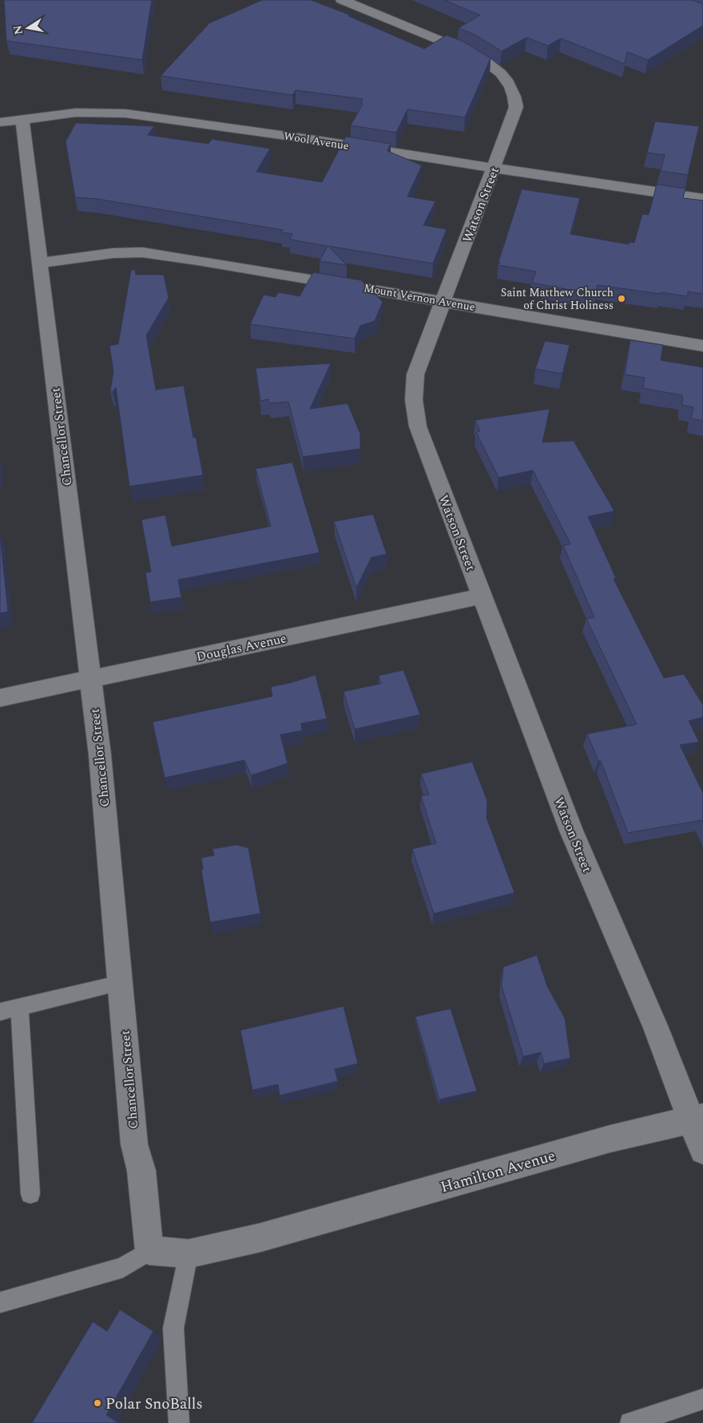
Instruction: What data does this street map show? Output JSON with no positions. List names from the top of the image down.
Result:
{
  "streets": {
    "street": [
      "Wool Avenue",
      "Watson Street",
      "Mount Vernon Avenue",
      "Chancellor Street",
      "Douglas Avenue",
      "Hamilton Avenue"
    ]
  },
  "crossings": [
    ["Wool Avenue", "Watson Street"],
    ["Wool Avenue", "Chancellor Street"],
    ["Watson Street", "Mount Vernon Avenue"],
    ["Watson Street", "Douglas Avenue"],
    ["Watson Street", "Hamilton Avenue"],
    ["Mount Vernon Avenue", "Chancellor Street"],
    ["Chancellor Street", "Douglas Avenue"]
  ],
  "places": ["Saint Matthew Church of Christ Holiness", "Polar SnoBalls"],
  "north": "left"
}
